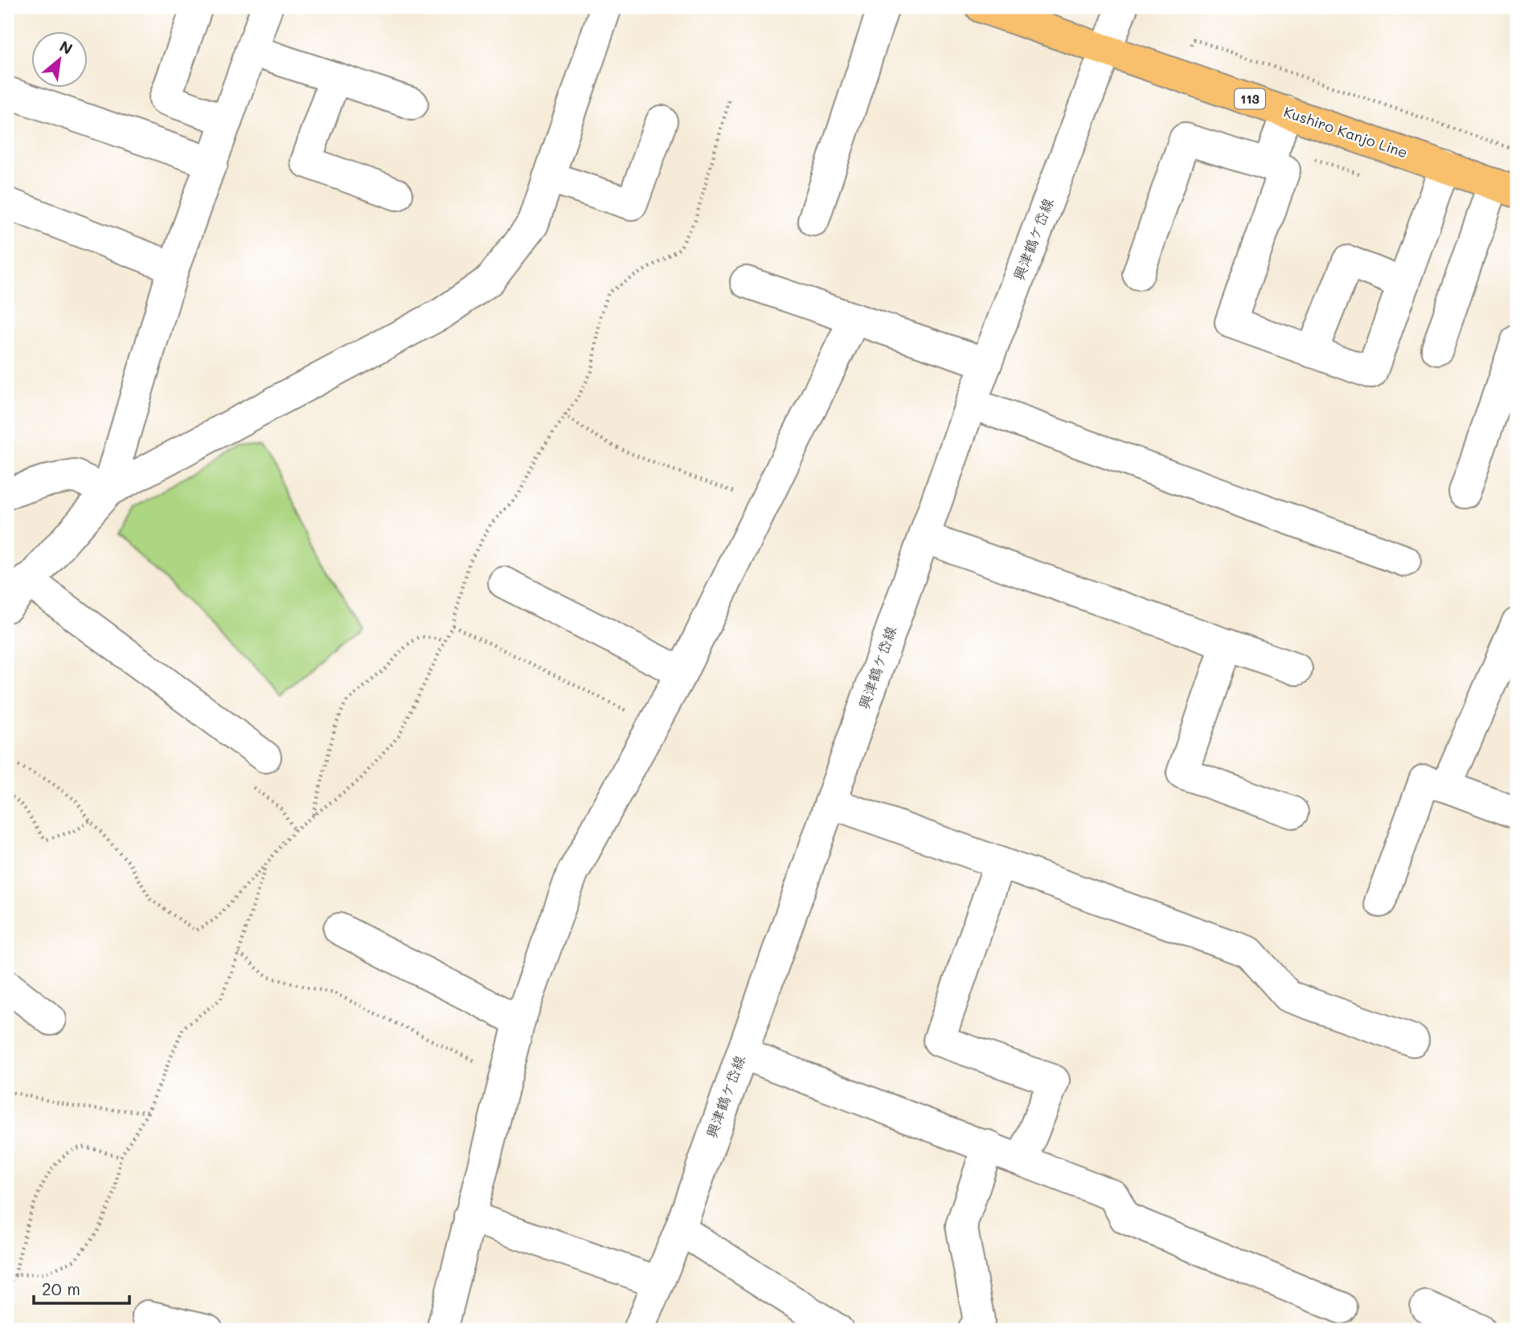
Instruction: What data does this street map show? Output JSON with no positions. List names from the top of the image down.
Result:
{
  "streets": {
    "main road": ["113", "Kushiro Kanjo Line"],
    "street": ["興津鶴ケ岱線"]
  },
  "crossings": [
    ["Kushiro Kanjo Line", "興津鶴ケ岱線"]
  ],
  "scale_bar": "20 m",
  "north": "top right"
}
